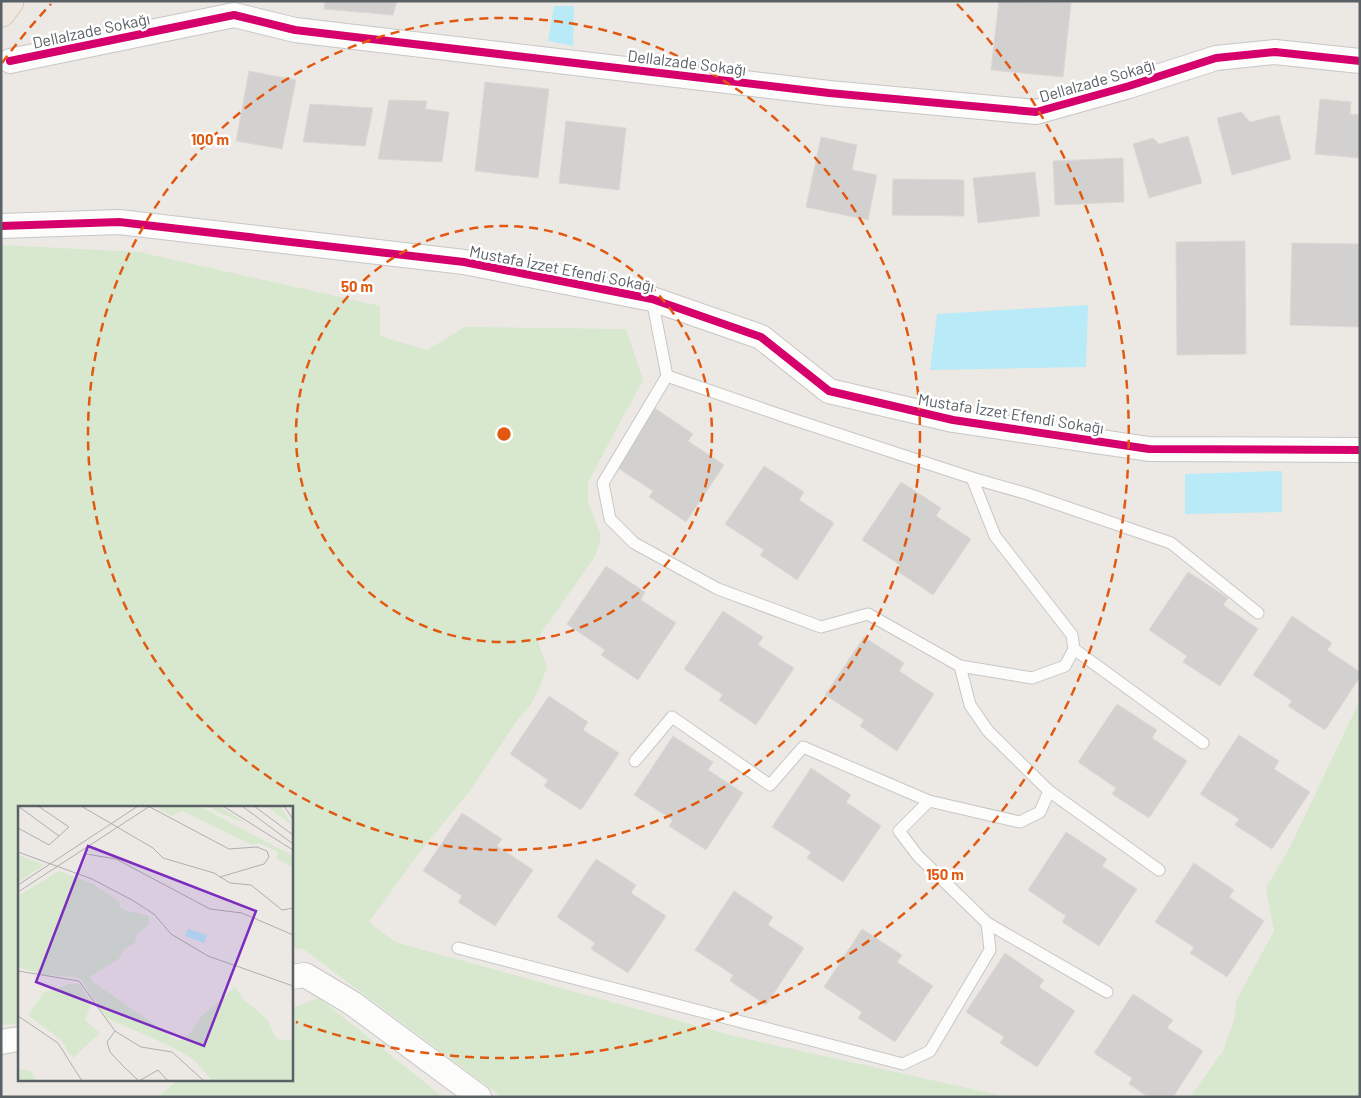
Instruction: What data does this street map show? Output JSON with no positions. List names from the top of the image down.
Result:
{
  "streets": {
    "street": ["Dellalzade Sokağı", "Mustafa İzzet Efendi Sokağı"]
  },
  "rings": ["100 m", "50 m", "150 m"]
}
